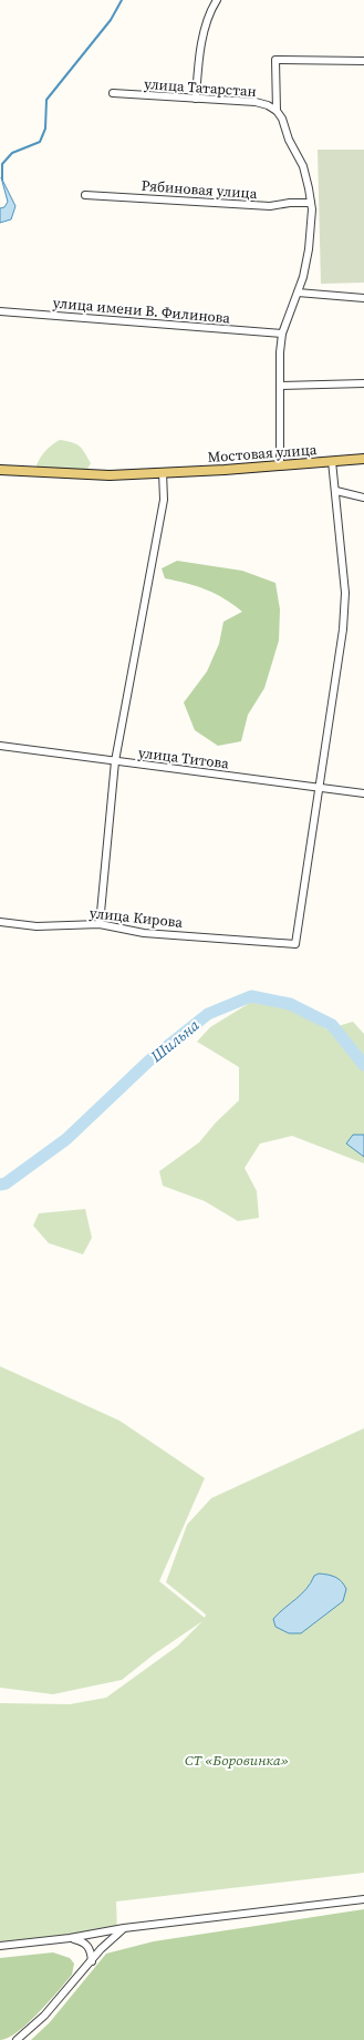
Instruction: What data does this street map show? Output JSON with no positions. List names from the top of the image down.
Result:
{
  "streets": {
    "main road": ["Мостовая улица"],
    "street": [
      "улица Татарстан",
      "Рябиновая улица",
      "улица имени В. Филинова",
      "улица Титова",
      "улица Кирова"
    ]
  },
  "crossings": [
    ["улица Титова", "улица Кирова"]
  ],
  "water": ["Шильна"],
  "parks": ["СТ «Боровинка»"]
}
